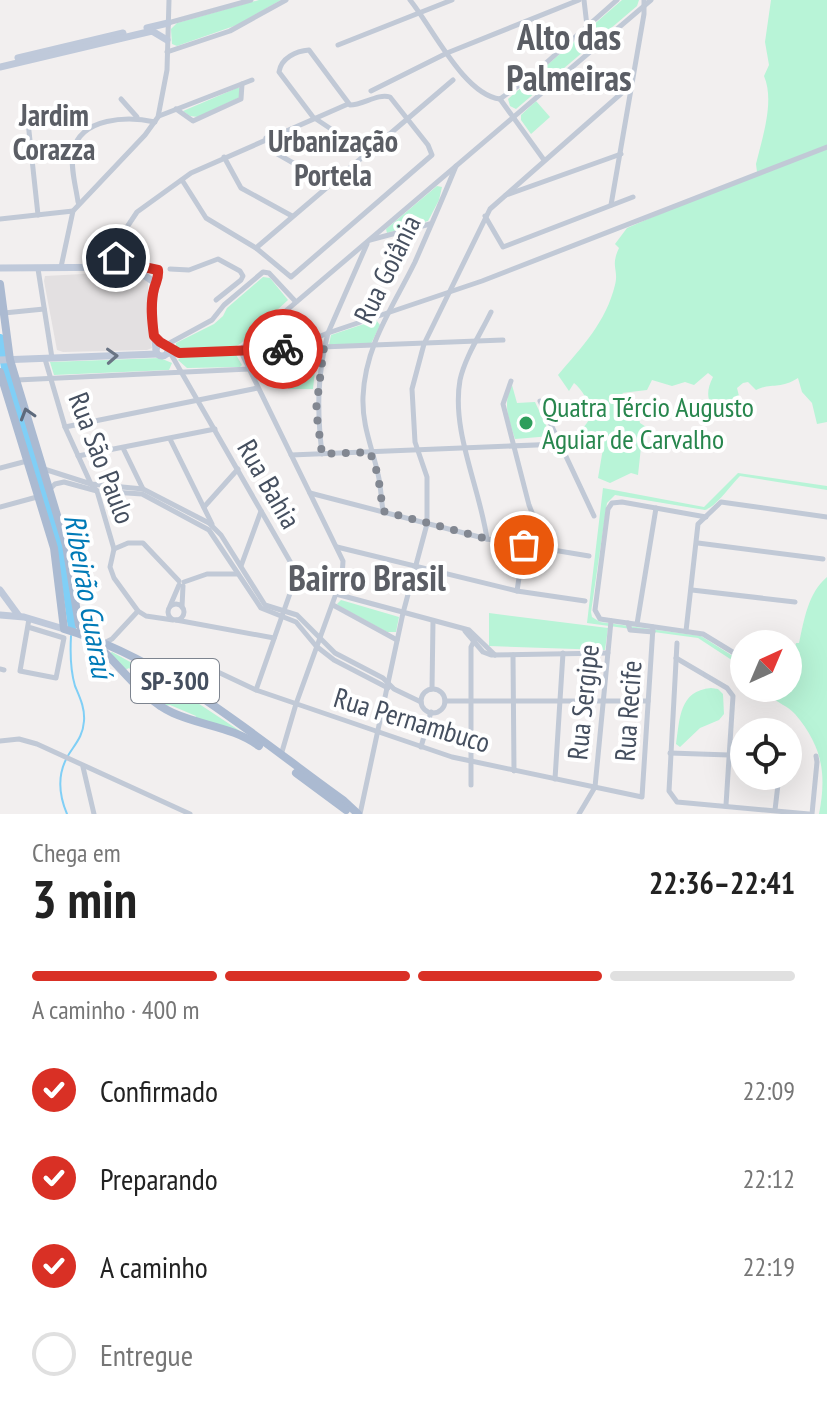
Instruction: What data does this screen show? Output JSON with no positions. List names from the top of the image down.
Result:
{
  "streets": {
    "main road": ["SP-300"],
    "street": [
      "Rua Goiânia",
      "Rua São Paulo",
      "Rua Bahia",
      "Rua Sergipe",
      "Rua Recife",
      "Rua Pernambuco"
    ]
  },
  "crossings": [
    ["Rua Bahia", "Rua Pernambuco"],
    ["SP-300", "Rua Pernambuco"],
    ["Rua Sergipe", "Rua Pernambuco"],
    ["Rua Recife", "Rua Pernambuco"]
  ],
  "districts": [
    "Alto das Palmeiras",
    "Jardim Corazza",
    "Urbanização Portela",
    "Bairro Brasil"
  ],
  "water": ["Ribeirão Guaraú"],
  "places": ["Quatra Tércio Augusto Aguiar de Carvalho"],
  "north": "top right",
  "page": {
    "heading": ["3 min", "Chega em", "22:36–22:41"],
    "bar": "A caminho · 400 m",
    "list": [
      ["Confirmado", "22:09"],
      ["Preparando", "22:12"],
      ["A caminho", "22:19"],
      "Entregue"
    ]
  }
}
